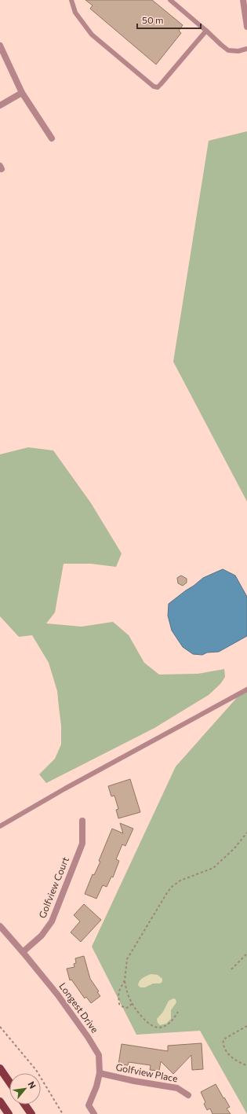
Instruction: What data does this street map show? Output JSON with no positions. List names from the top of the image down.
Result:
{
  "streets": {
    "street": ["Golfview Court", "Longest Drive", "Golfview Place"]
  },
  "crossings": [
    ["Golfview Court", "Longest Drive"],
    ["Longest Drive", "Golfview Place"]
  ],
  "scale_bar": "50 m",
  "north": "top right"
}
